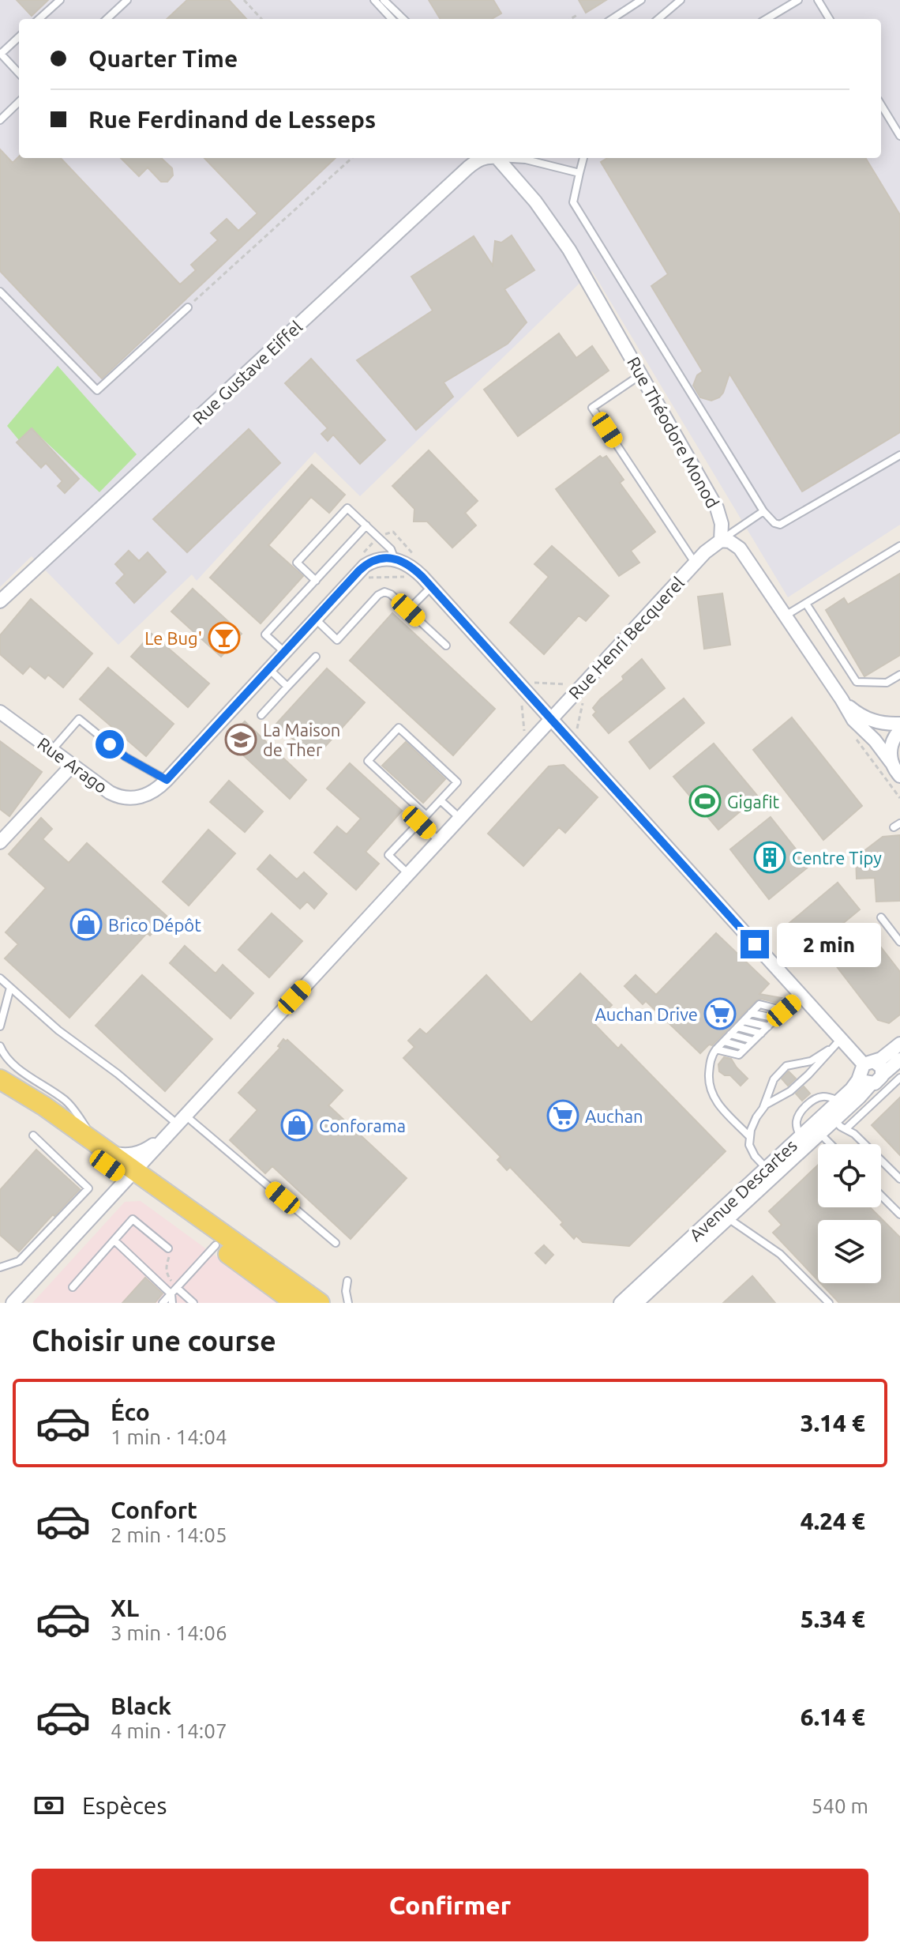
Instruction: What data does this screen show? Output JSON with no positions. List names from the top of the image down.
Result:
{
  "streets": {
    "street": [
      "Rue Gustave Eiffel",
      "Rue Théodore Monod",
      "Rue Henri Becquerel",
      "Rue Arago",
      "Avenue Descartes"
    ]
  },
  "crossings": [
    ["Rue Théodore Monod", "Rue Henri Becquerel"]
  ],
  "places": {
    "bar": ["Le Bug'"],
    "school or university": ["La Maison de Ther"],
    "sports": ["Gigafit"],
    "building": ["Centre Tipy"],
    "shop": ["Brico Dépôt", "Conforama"],
    "supermarket": ["Auchan Drive", "Auchan"]
  },
  "page": {
    "banner": ["Quarter Time", "Rue Ferdinand de Lesseps"],
    "bubble": "2 min",
    "heading": "Choisir une course",
    "list": [
      {
        "name": "Éco",
        "note": "1 min · 14:04",
        "value": "3.14 €"
      },
      {
        "name": "Confort",
        "note": "2 min · 14:05",
        "value": "4.24 €"
      },
      {
        "name": "XL",
        "note": "3 min · 14:06",
        "value": "5.34 €"
      },
      {
        "name": "Black",
        "note": "4 min · 14:07",
        "value": "6.14 €"
      }
    ],
    "pay": ["Espèces", "540 m"],
    "buttons": "Confirmer"
  }
}
